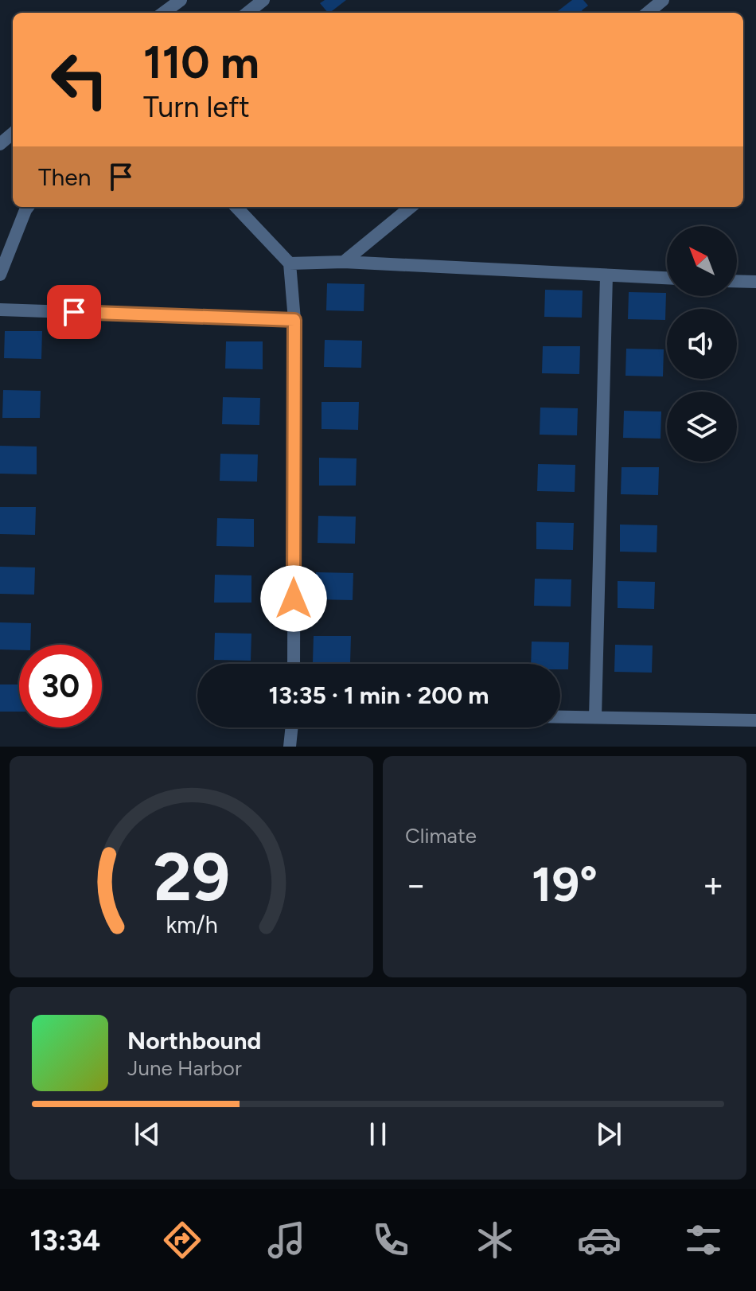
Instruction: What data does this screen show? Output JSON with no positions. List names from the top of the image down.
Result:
{
  "north": "top left",
  "page": {
    "turn": ["110 m", "Turn left"],
    "then": "Then",
    "limit": "30",
    "trip": "13:35 · 1 min · 200 m",
    "tile": "Climate",
    "heat": ["−", "19°", "+"],
    "song": ["Northbound", "June Harbor"],
    "tabs": "13:34",
    "gauge": ["29", "km/h"]
  }
}
